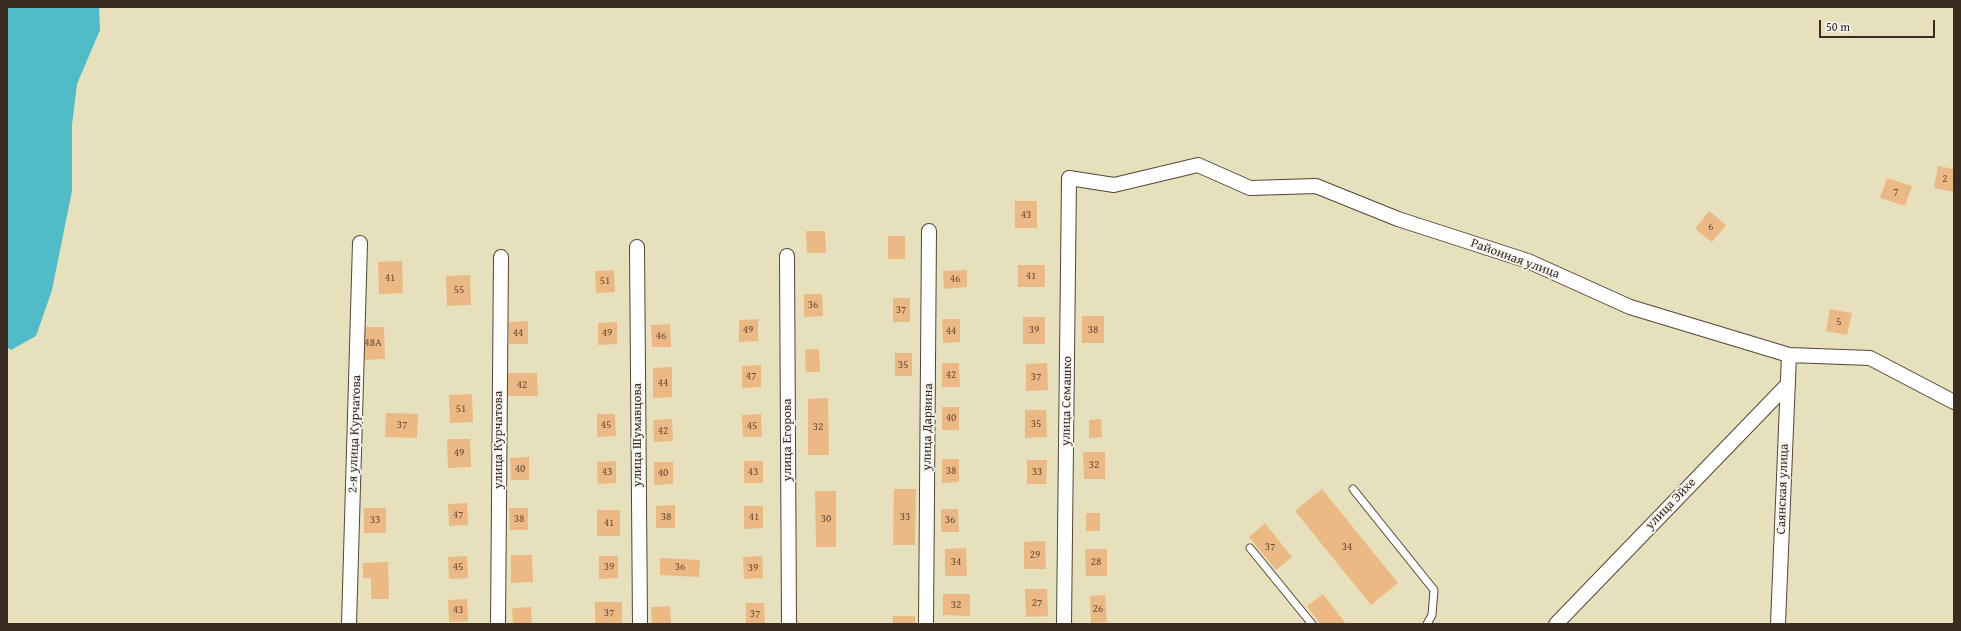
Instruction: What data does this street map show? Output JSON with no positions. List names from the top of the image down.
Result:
{
  "streets": {
    "street": [
      "Районная улица",
      "улица Семашко",
      "улица Дарвина",
      "2-я улица Курчатова",
      "улица Шумавцова",
      "улица Курчатова",
      "улица Егорова",
      "Саянская улица",
      "улица Эйхе"
    ]
  },
  "crossings": [
    ["Районная улица", "улица Семашко"],
    ["Районная улица", "Саянская улица"],
    ["Саянская улица", "улица Эйхе"]
  ],
  "house_numbers": [
    "2",
    "7",
    "43",
    "6",
    "41",
    "41",
    "46",
    "51",
    "55",
    "36",
    "37",
    "5",
    "49",
    "39",
    "38",
    "44",
    "44",
    "49",
    "46",
    "48А",
    "35",
    "42",
    "47",
    "37",
    "44",
    "42",
    "51",
    "40",
    "35",
    "37",
    "45",
    "45",
    "32",
    "42",
    "49",
    "32",
    "40",
    "38",
    "43",
    "43",
    "33",
    "40",
    "47",
    "38",
    "41",
    "33",
    "38",
    "30",
    "33",
    "36",
    "41",
    "37",
    "34",
    "29",
    "34",
    "28",
    "45",
    "39",
    "36",
    "39",
    "27",
    "32",
    "26",
    "43",
    "37",
    "37"
  ],
  "scale_bar": "50 m"
}
